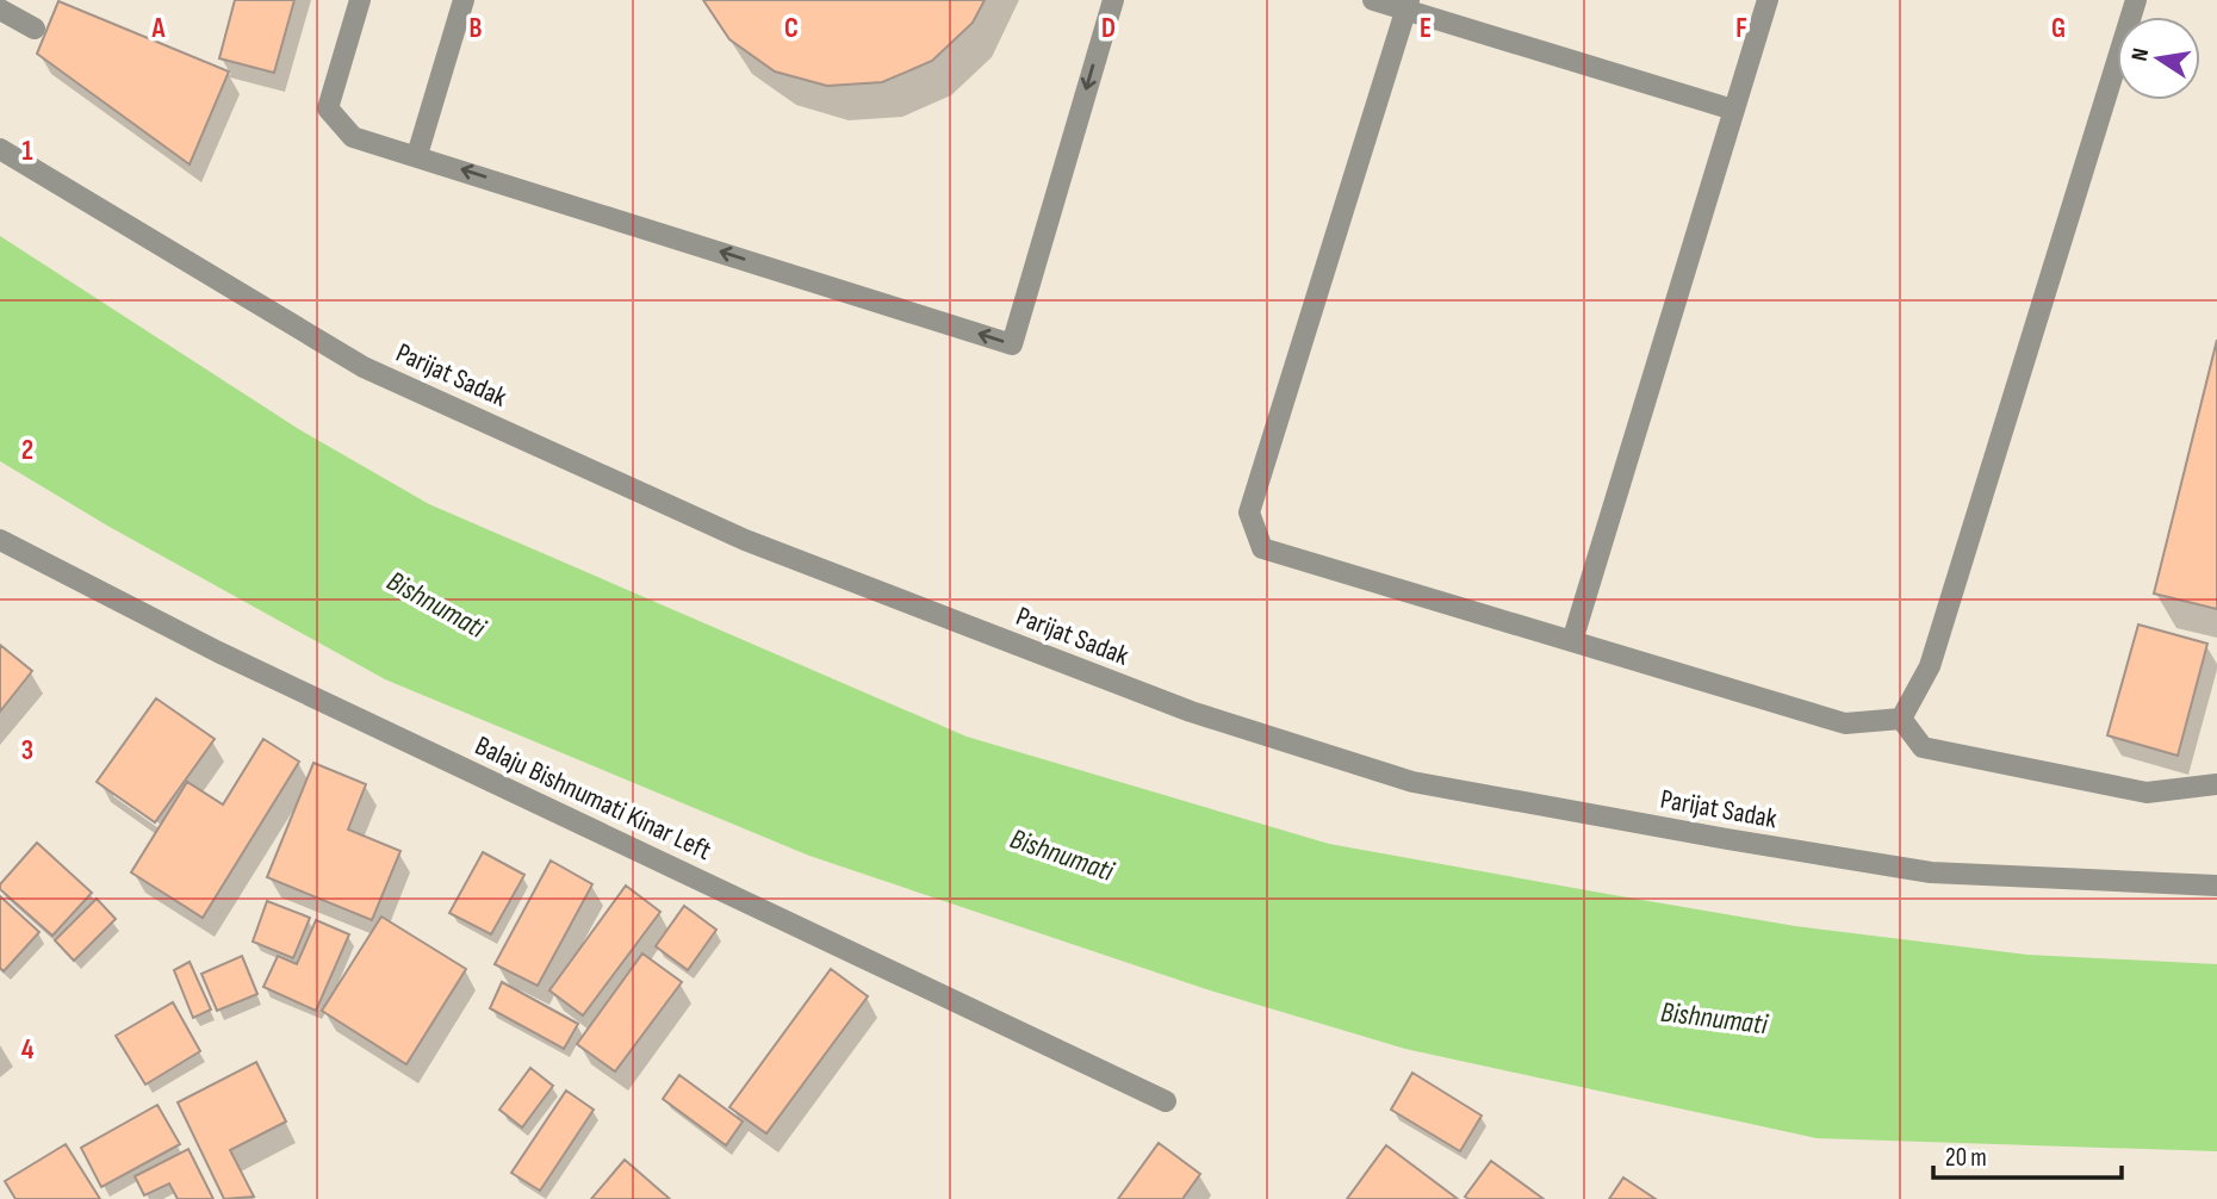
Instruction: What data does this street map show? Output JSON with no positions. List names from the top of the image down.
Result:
{
  "streets": {
    "street": ["Parijat Sadak", "Balaju Bishnumati Kinar Left"]
  },
  "water": ["Bishnumati"],
  "scale_bar": "20 m",
  "north": "left",
  "grid": {
    "columns": [
      "A",
      "B",
      "C",
      "D",
      "E",
      "F",
      "G"
    ],
    "rows": [
      "1",
      "2",
      "3",
      "4"
    ]
  }
}
